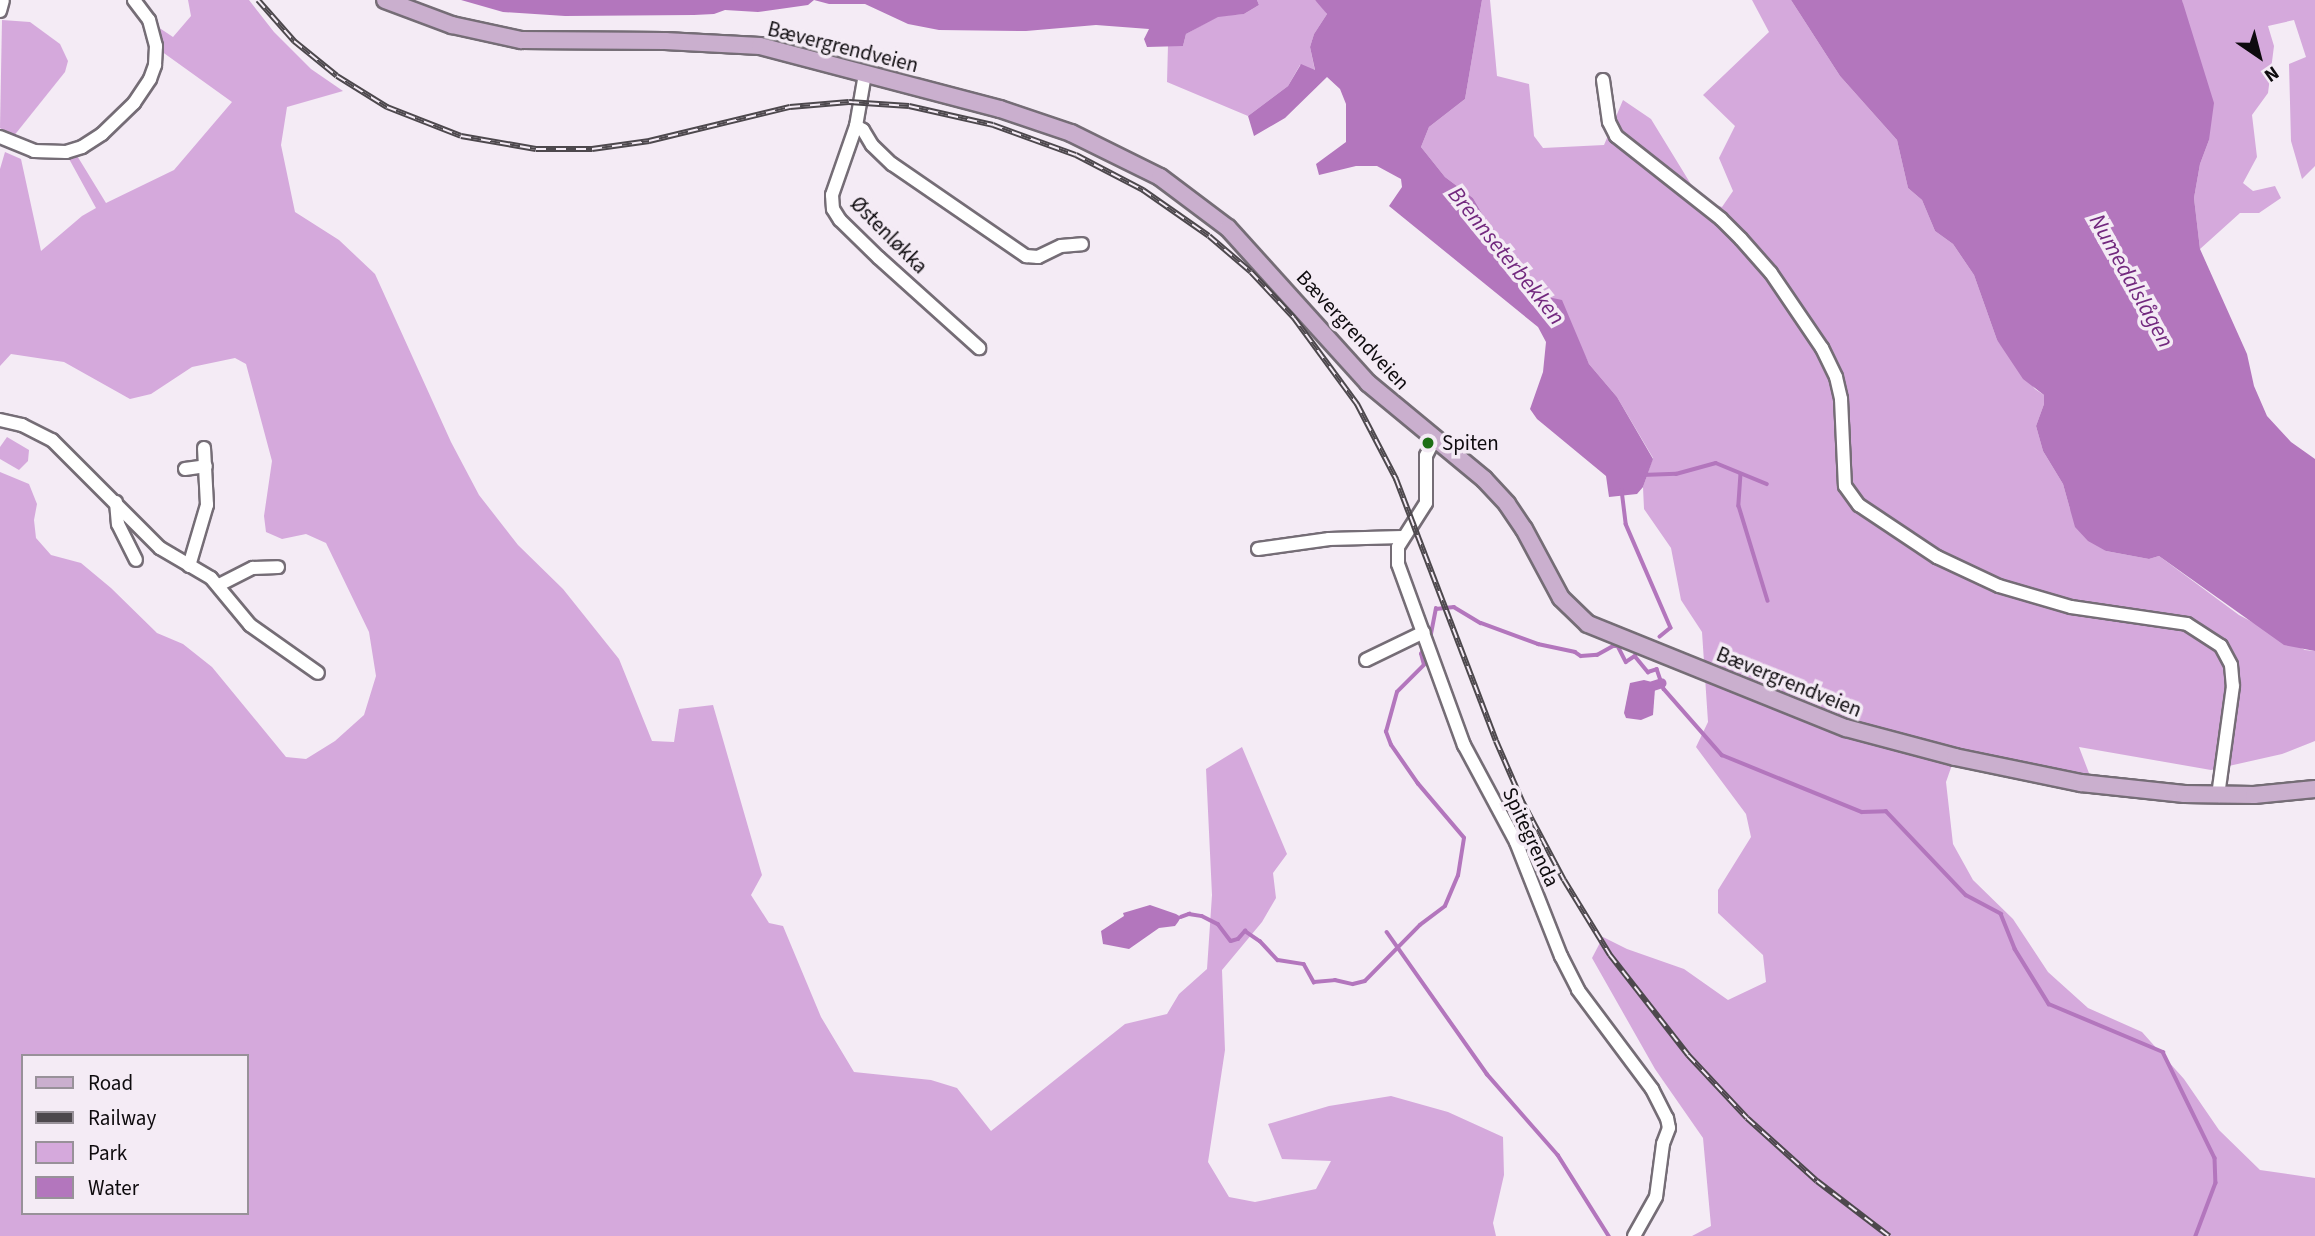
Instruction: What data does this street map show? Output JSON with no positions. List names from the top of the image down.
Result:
{
  "streets": {
    "main road": ["Bævergrendveien"],
    "street": ["Østenløkka", "Spitegrenda"]
  },
  "crossings": [
    ["Bævergrendveien", "Østenløkka"]
  ],
  "water": ["Brennseterbekken", "Numedalslågen"],
  "places": ["Spiten"],
  "legend": [
    "Road",
    "Railway",
    "Park",
    "Water"
  ],
  "north": "bottom right"
}
